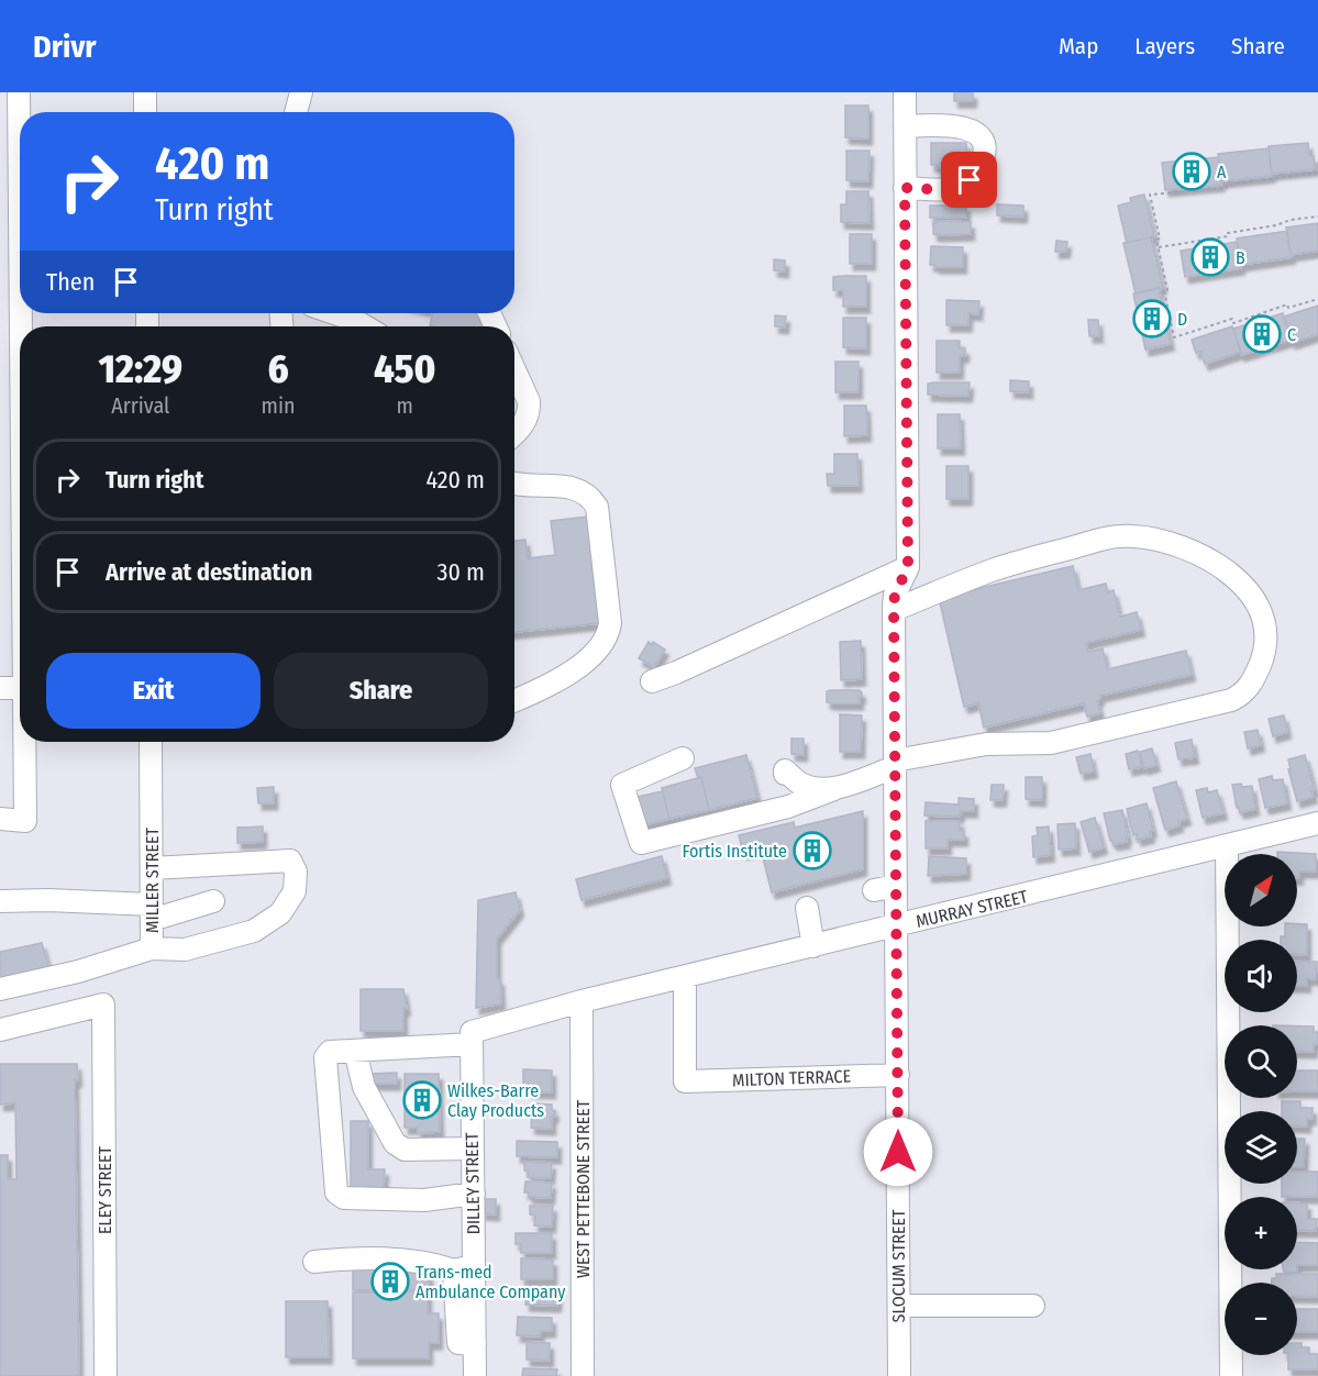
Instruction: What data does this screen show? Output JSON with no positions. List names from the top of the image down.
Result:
{
  "streets": {
    "street": [
      "MILLER STREET",
      "MURRAY STREET",
      "MILTON TERRACE",
      "DILLEY STREET",
      "WEST PETTEBONE STREET",
      "ELEY STREET",
      "SLOCUM STREET"
    ]
  },
  "crossings": [
    ["MURRAY STREET", "MILTON TERRACE"],
    ["MURRAY STREET", "DILLEY STREET"],
    ["MURRAY STREET", "WEST PETTEBONE STREET"],
    ["MURRAY STREET", "SLOCUM STREET"],
    ["MILTON TERRACE", "SLOCUM STREET"]
  ],
  "places": {
    "building": [
      "A",
      "B",
      "D",
      "C",
      "Fortis Institute",
      "Wilkes-Barre Clay Products",
      "Trans-med Ambulance Company"
    ]
  },
  "north": "top right",
  "page": {
    "header": "Drivr",
    "nav": ["Map", "Layers", "Share"],
    "turn": ["420 m", "Turn right"],
    "then": "Then",
    "eta": [
      "12:29",
      "Arrival",
      "6",
      "min",
      "450",
      "m"
    ],
    "list": [
      {
        "name": "Turn right",
        "value": "420 m"
      },
      {
        "name": "Arrive at destination",
        "value": "30 m"
      }
    ],
    "buttons": ["Exit", "Share"],
    "map_buttons": ["+", "−"]
  }
}
